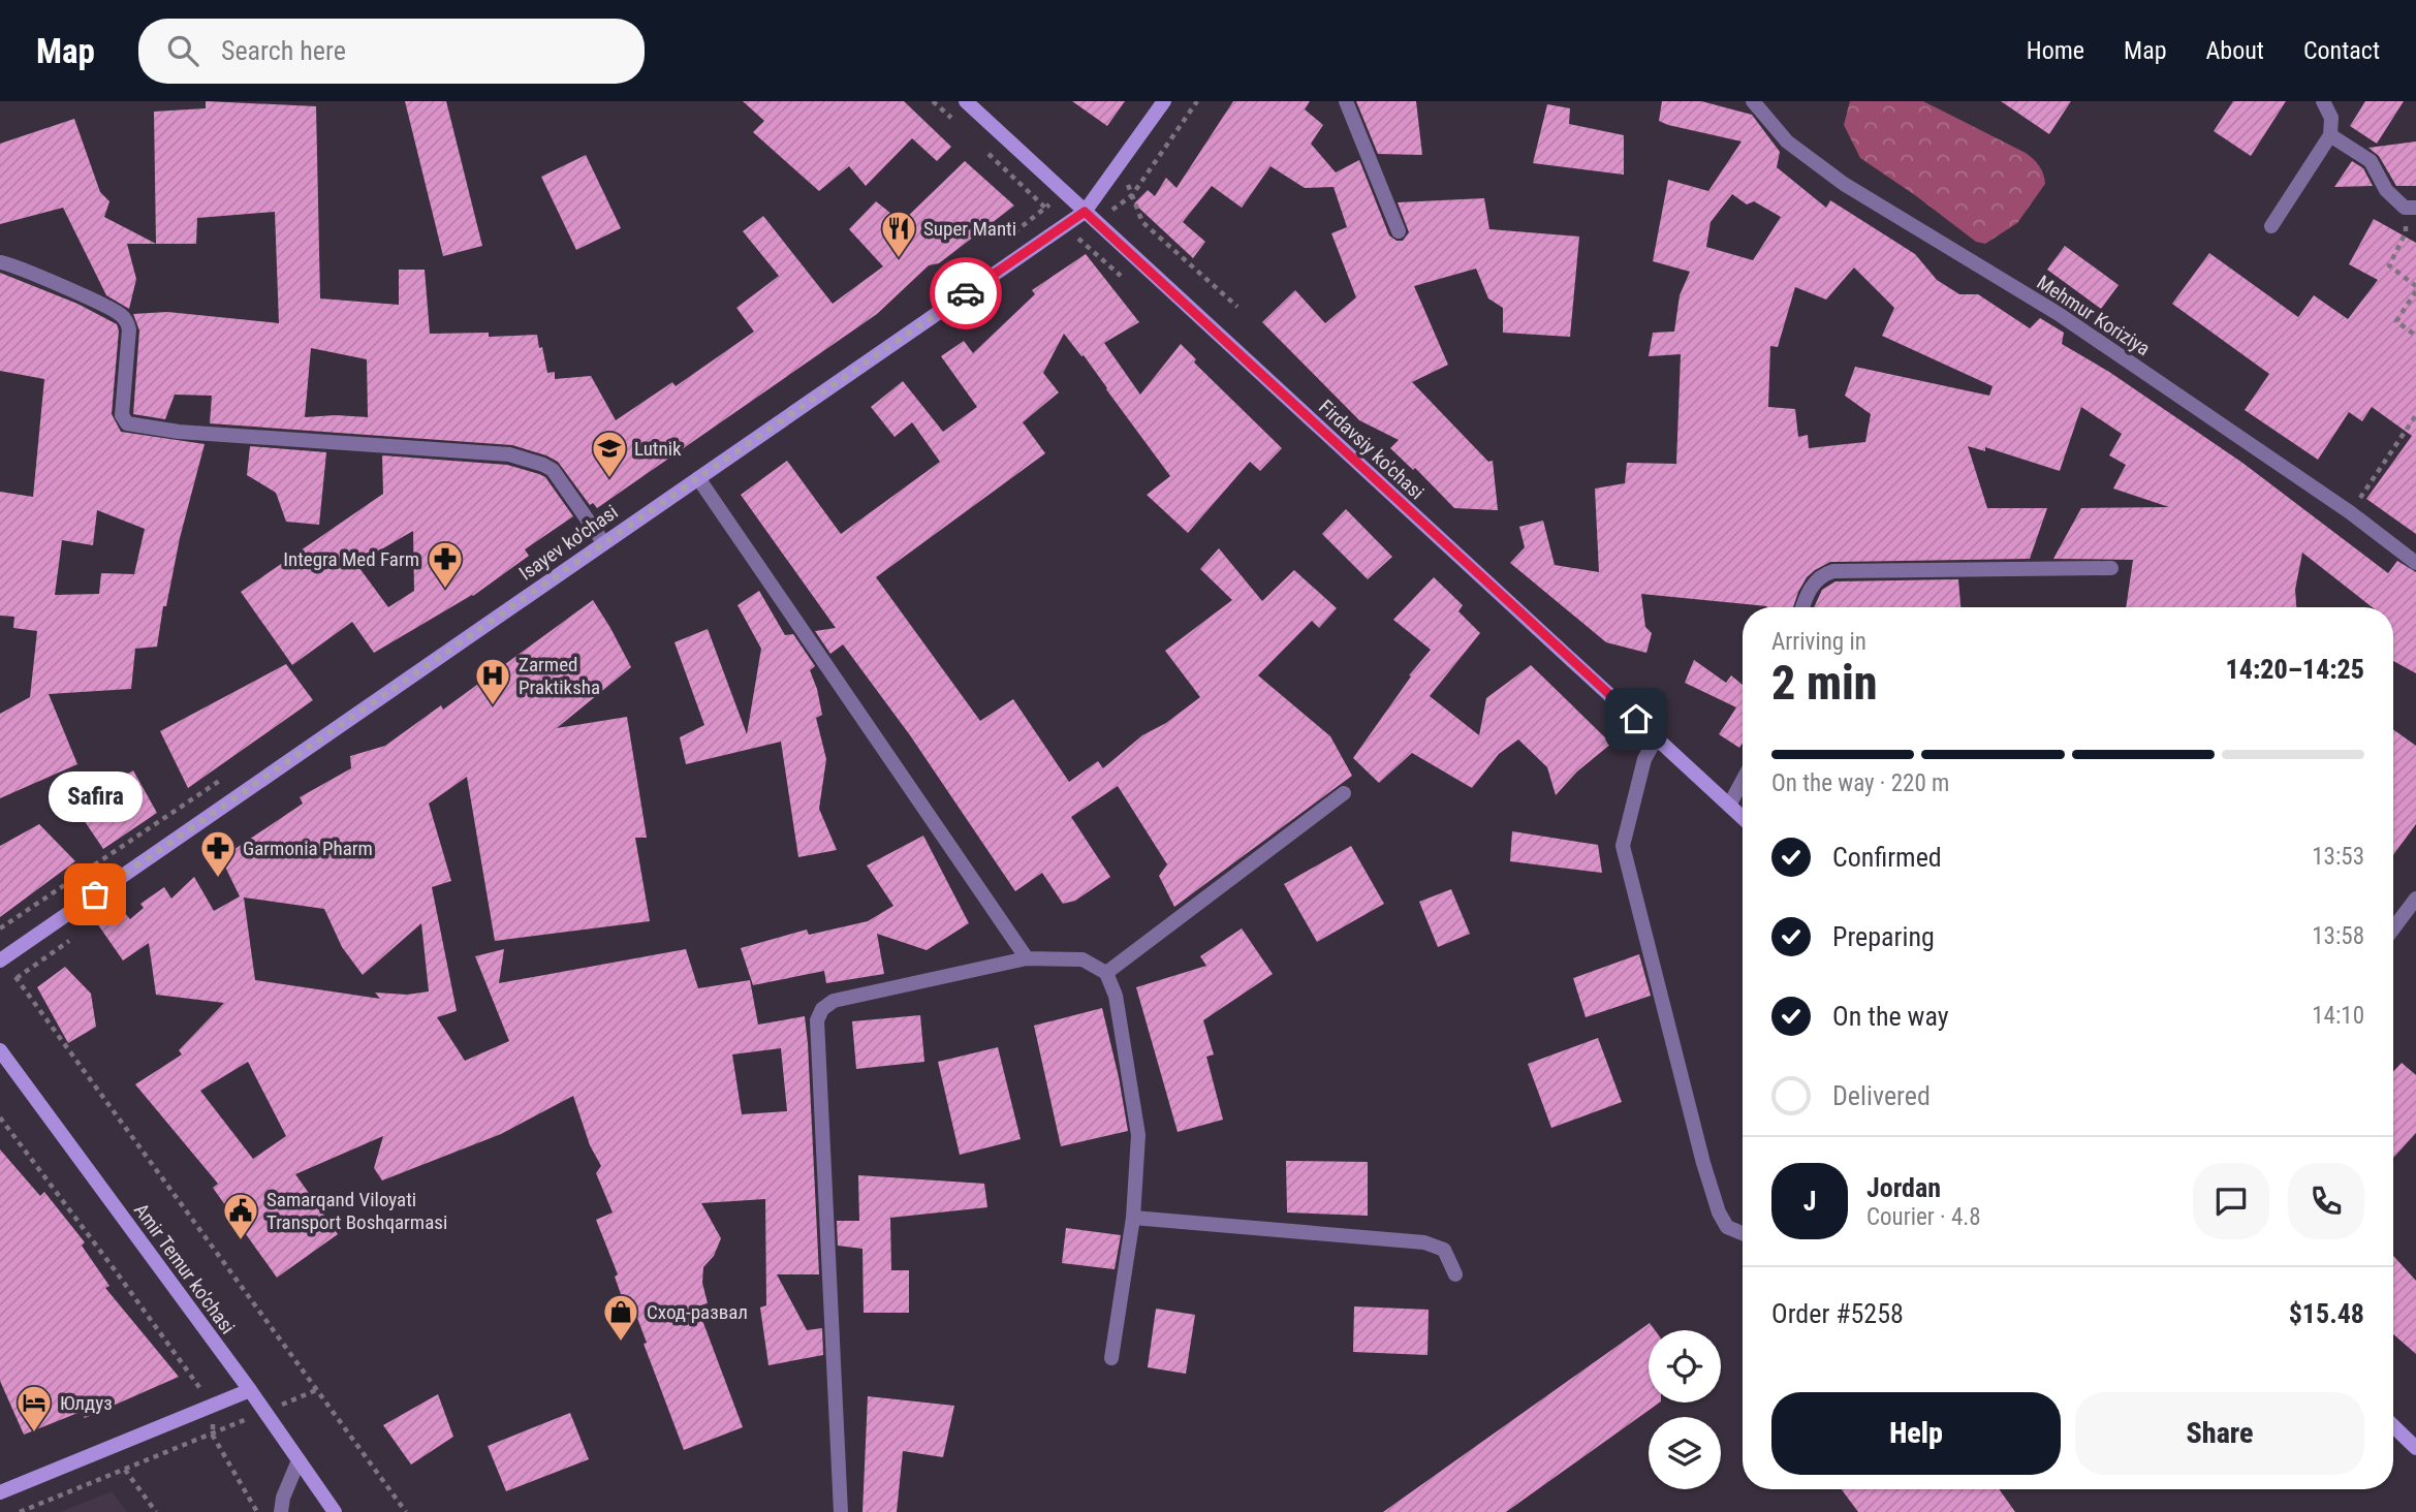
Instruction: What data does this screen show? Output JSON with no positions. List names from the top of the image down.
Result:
{
  "streets": {
    "main road": ["Firdavsiy ko'chasi", "Isayev ko'chasi", "Amir Temur ko'chasi"],
    "street": ["Mehmur Koriziya"]
  },
  "crossings": [
    ["Firdavsiy ko'chasi", "Isayev ko'chasi"]
  ],
  "places": {
    "restaurant": ["Super Manti"],
    "school or university": ["Lutnik"],
    "pharmacy": ["Integra Med Farm", "Garmonia Pharm"],
    "hospital": ["Zarmed Praktiksha"],
    "other": ["Safira"],
    "public building": ["Samarqand Viloyati Transport Boshqarmasi"],
    "shop": ["Сход-развал"],
    "hotel": ["Юлдуз"]
  },
  "page": {
    "header": "Map",
    "search": "Search here",
    "nav": [
      "Home",
      "Map",
      "About",
      "Contact"
    ],
    "heading": ["2 min", "Arriving in", "14:20–14:25"],
    "panel": [
      "Jordan",
      "Courier · 4.8",
      "Order #5258",
      "$15.48"
    ],
    "bar": "On the way · 220 m",
    "bubble": "Safira",
    "list": [
      ["Confirmed", "13:53"],
      ["Preparing", "13:58"],
      ["On the way", "14:10"],
      "Delivered"
    ],
    "round": "J",
    "buttons": ["Help", "Share"]
  }
}
